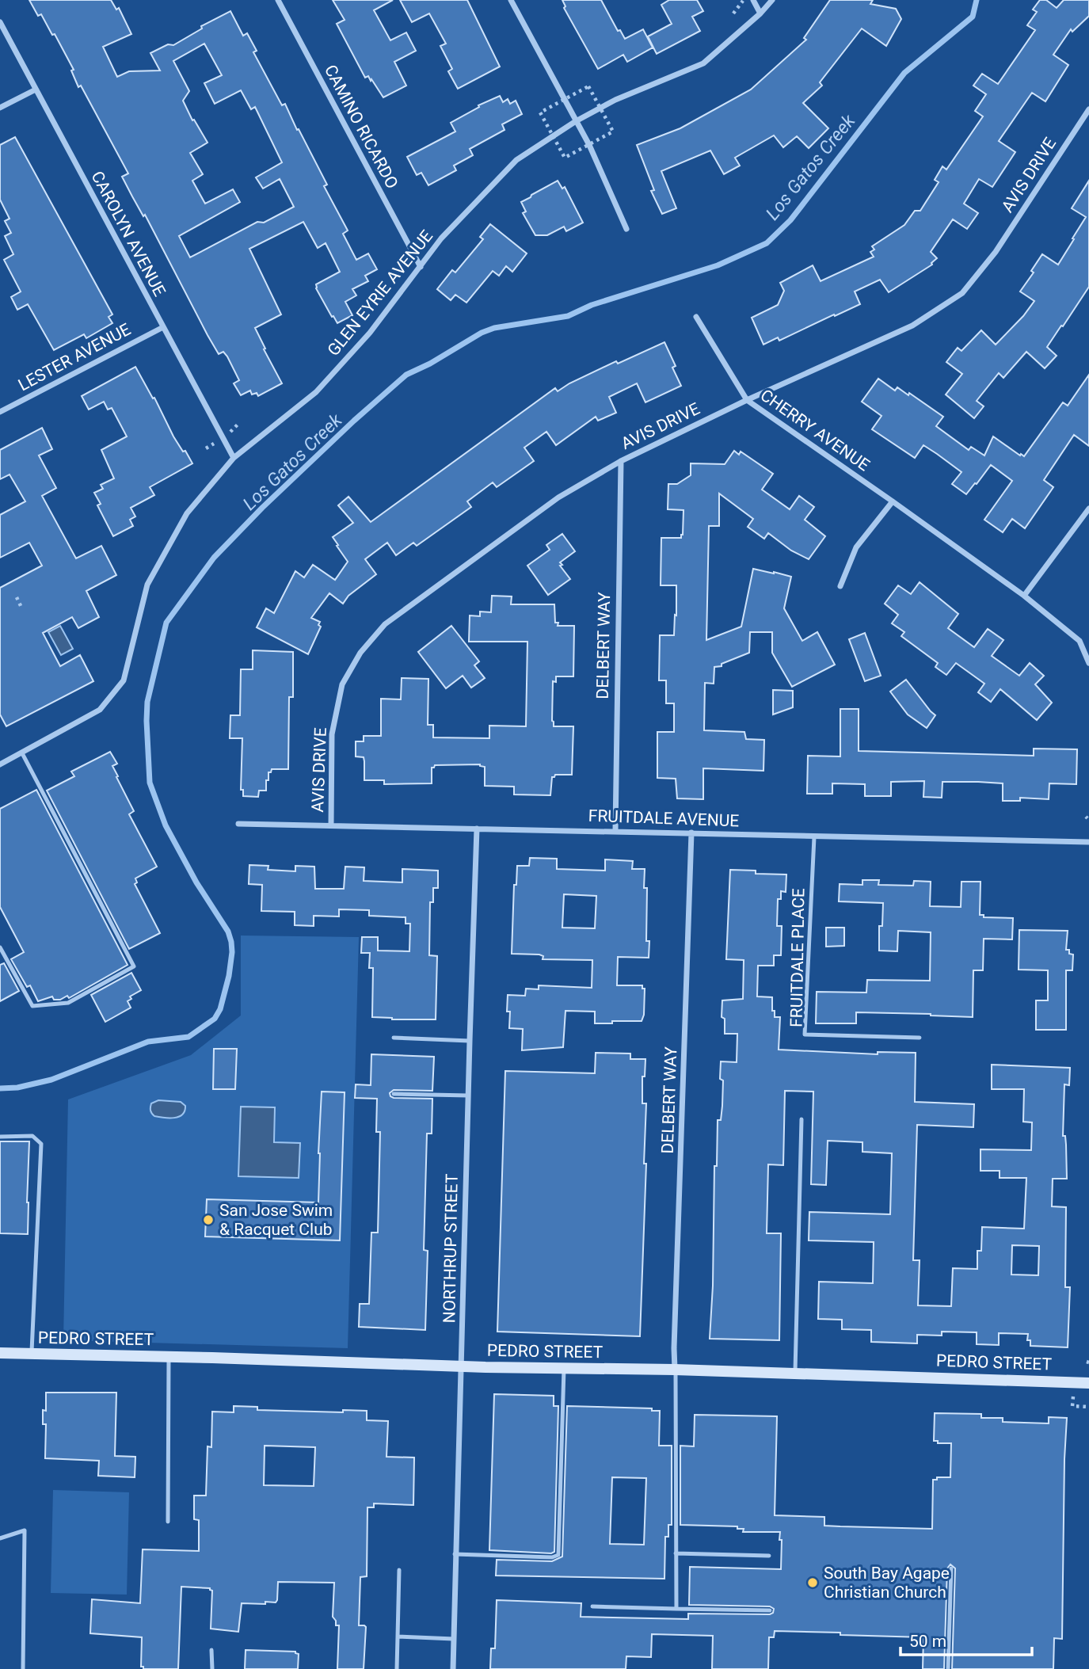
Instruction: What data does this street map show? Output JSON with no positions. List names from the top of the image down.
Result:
{
  "streets": {
    "street": [
      "CAMINO RICARDO",
      "AVIS DRIVE",
      "CAROLYN AVENUE",
      "GLEN EYRIE AVENUE",
      "LESTER AVENUE",
      "CHERRY AVENUE",
      "DELBERT WAY",
      "FRUITDALE AVENUE",
      "NORTHRUP STREET",
      "PEDRO STREET"
    ],
    "lane": ["FRUITDALE PLACE"]
  },
  "crossings": [
    ["CAMINO RICARDO", "GLEN EYRIE AVENUE"],
    ["AVIS DRIVE", "CHERRY AVENUE"],
    ["AVIS DRIVE", "DELBERT WAY"],
    ["AVIS DRIVE", "FRUITDALE AVENUE"],
    ["CAROLYN AVENUE", "GLEN EYRIE AVENUE"],
    ["CAROLYN AVENUE", "LESTER AVENUE"],
    ["DELBERT WAY", "FRUITDALE AVENUE"],
    ["DELBERT WAY", "PEDRO STREET"],
    ["FRUITDALE AVENUE", "FRUITDALE PLACE"],
    ["FRUITDALE AVENUE", "NORTHRUP STREET"],
    ["NORTHRUP STREET", "PEDRO STREET"]
  ],
  "water": ["Los Gatos Creek"],
  "places": ["San Jose Swim & Racquet Club", "South Bay Agape Christian Church"],
  "scale_bar": "50 m"
}
